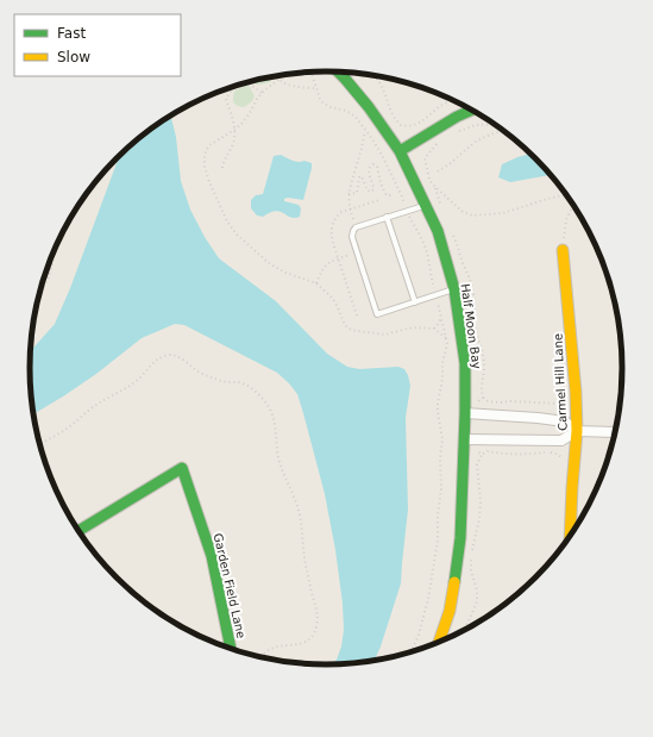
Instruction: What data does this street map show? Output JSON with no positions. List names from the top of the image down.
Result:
{
  "streets": {
    "street": ["Half Moon Bay", "Carmel Hill Lane", "Garden Field Lane"]
  },
  "legend": ["Fast", "Slow"]
}
